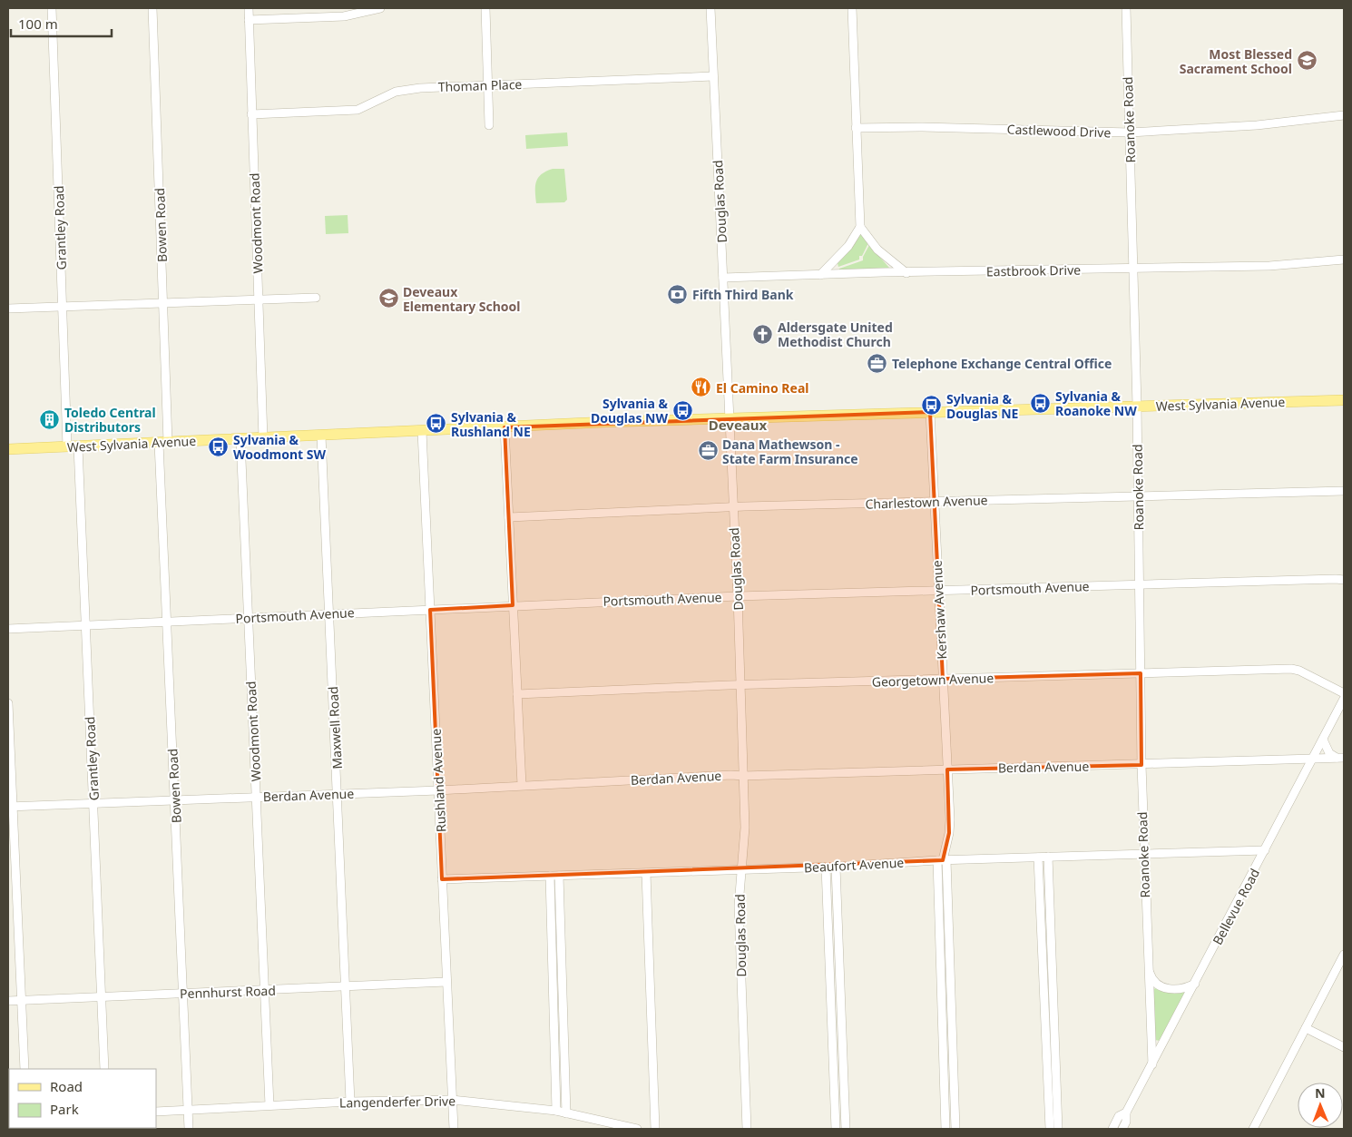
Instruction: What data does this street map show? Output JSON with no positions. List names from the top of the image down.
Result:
{
  "streets": {
    "main road": ["West Sylvania Avenue"],
    "street": [
      "Thoman Place",
      "Roanoke Road",
      "Castlewood Drive",
      "Douglas Road",
      "Woodmont Road",
      "Bowen Road",
      "Grantley Road",
      "Eastbrook Drive",
      "Charlestown Avenue",
      "Portsmouth Avenue",
      "Kershaw Avenue",
      "Georgetown Avenue",
      "Maxwell Road",
      "Berdan Avenue",
      "Rushland Avenue",
      "Beaufort Avenue",
      "Bellevue Road",
      "Pennhurst Road",
      "Langenderfer Drive"
    ]
  },
  "crossings": [
    ["Thoman Place", "Douglas Road"],
    ["Thoman Place", "Woodmont Road"],
    ["Roanoke Road", "Castlewood Drive"],
    ["Roanoke Road", "Eastbrook Drive"],
    ["Roanoke Road", "West Sylvania Avenue"],
    ["Roanoke Road", "Charlestown Avenue"],
    ["Roanoke Road", "Portsmouth Avenue"],
    ["Roanoke Road", "Georgetown Avenue"],
    ["Roanoke Road", "Berdan Avenue"],
    ["Roanoke Road", "Beaufort Avenue"],
    ["Roanoke Road", "Bellevue Road"],
    ["Douglas Road", "Eastbrook Drive"],
    ["Douglas Road", "West Sylvania Avenue"],
    ["Douglas Road", "Charlestown Avenue"],
    ["Douglas Road", "Portsmouth Avenue"],
    ["Douglas Road", "Georgetown Avenue"],
    ["Douglas Road", "Berdan Avenue"],
    ["Douglas Road", "Beaufort Avenue"],
    ["Woodmont Road", "West Sylvania Avenue"],
    ["Woodmont Road", "Portsmouth Avenue"],
    ["Woodmont Road", "Berdan Avenue"],
    ["Woodmont Road", "Pennhurst Road"],
    ["Woodmont Road", "Langenderfer Drive"],
    ["Bowen Road", "West Sylvania Avenue"],
    ["Bowen Road", "Portsmouth Avenue"],
    ["Bowen Road", "Berdan Avenue"],
    ["Bowen Road", "Pennhurst Road"],
    ["Bowen Road", "Langenderfer Drive"],
    ["Grantley Road", "West Sylvania Avenue"],
    ["Grantley Road", "Portsmouth Avenue"],
    ["Grantley Road", "Berdan Avenue"],
    ["Grantley Road", "Pennhurst Road"],
    ["West Sylvania Avenue", "Kershaw Avenue"],
    ["West Sylvania Avenue", "Maxwell Road"],
    ["West Sylvania Avenue", "Rushland Avenue"],
    ["Charlestown Avenue", "Kershaw Avenue"],
    ["Portsmouth Avenue", "Kershaw Avenue"],
    ["Portsmouth Avenue", "Maxwell Road"],
    ["Portsmouth Avenue", "Rushland Avenue"],
    ["Kershaw Avenue", "Georgetown Avenue"],
    ["Kershaw Avenue", "Berdan Avenue"],
    ["Kershaw Avenue", "Beaufort Avenue"],
    ["Maxwell Road", "Berdan Avenue"],
    ["Maxwell Road", "Pennhurst Road"],
    ["Maxwell Road", "Langenderfer Drive"],
    ["Berdan Avenue", "Rushland Avenue"],
    ["Berdan Avenue", "Bellevue Road"],
    ["Rushland Avenue", "Beaufort Avenue"],
    ["Rushland Avenue", "Pennhurst Road"],
    ["Rushland Avenue", "Langenderfer Drive"],
    ["Beaufort Avenue", "Bellevue Road"]
  ],
  "districts": ["Deveaux"],
  "places": {
    "school or university": ["Most Blessed Sacrament School", "Deveaux Elementary School"],
    "bank": ["Fifth Third Bank"],
    "church": ["Aldersgate United Methodist Church"],
    "office": ["Telephone Exchange Central Office", "Dana Mathewson - State Farm Insurance"],
    "restaurant": ["El Camino Real"],
    "bus stop": [
      "Sylvania & Roanoke NW",
      "Sylvania & Douglas NE",
      "Sylvania & Douglas NW",
      "Sylvania & Rushland NE",
      "Sylvania & Woodmont SW"
    ],
    "building": ["Toledo Central Distributors"]
  },
  "legend": ["Road", "Park"],
  "scale_bar": "100 m",
  "north": "top"
}
